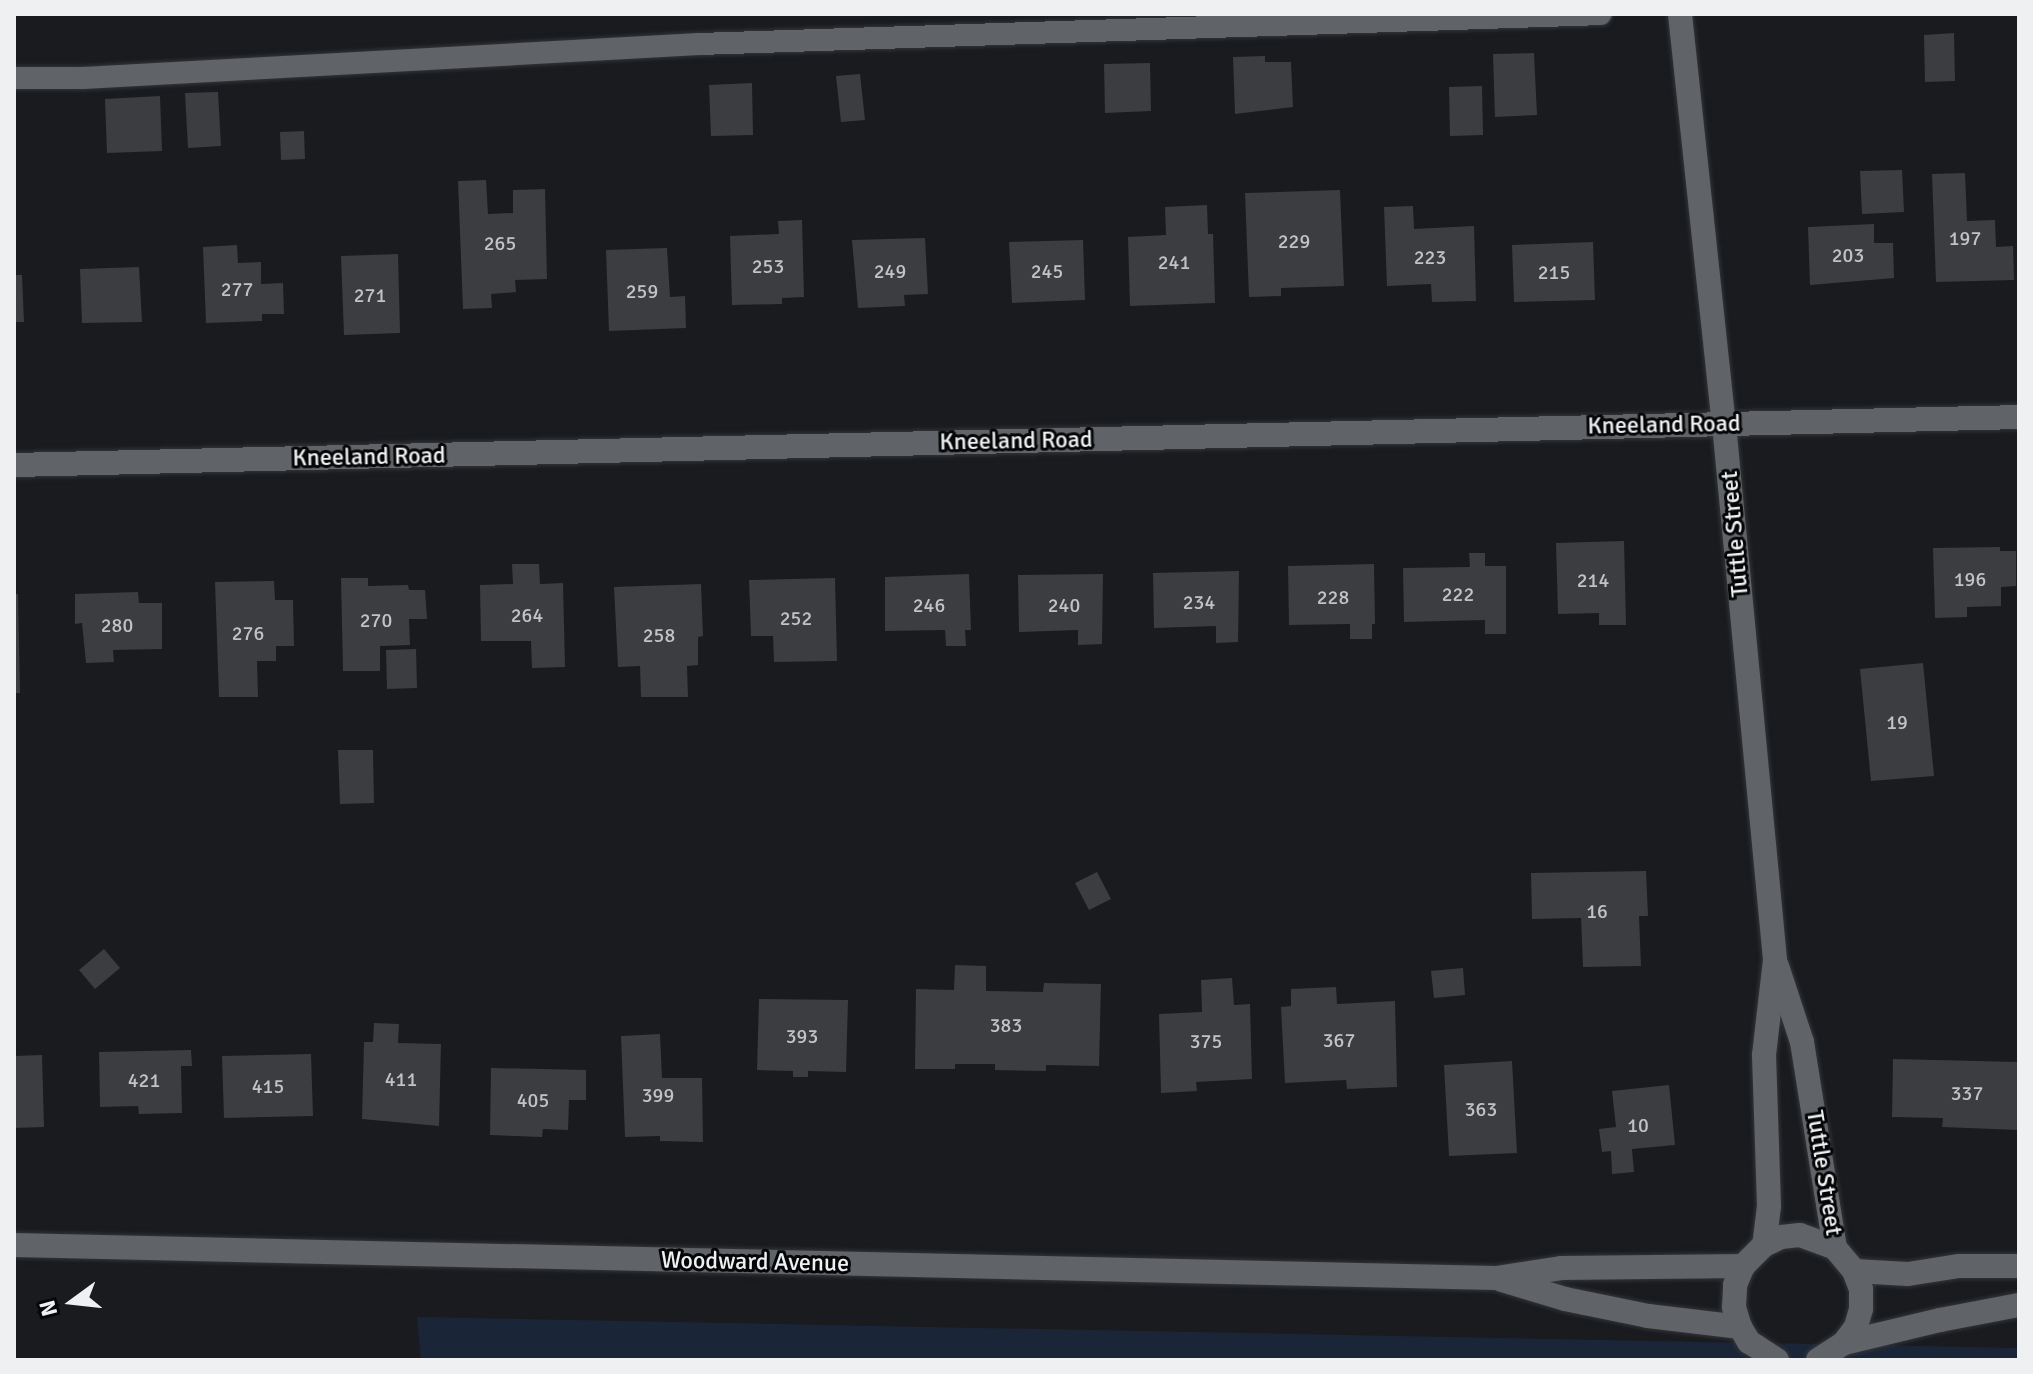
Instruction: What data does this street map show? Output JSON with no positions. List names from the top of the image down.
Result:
{
  "streets": {
    "street": ["Kneeland Road", "Tuttle Street", "Woodward Avenue"]
  },
  "crossings": [
    ["Kneeland Road", "Tuttle Street"]
  ],
  "house_numbers": [
    "197",
    "229",
    "265",
    "203",
    "223",
    "241",
    "253",
    "249",
    "245",
    "215",
    "277",
    "259",
    "271",
    "196",
    "214",
    "222",
    "228",
    "234",
    "246",
    "240",
    "264",
    "252",
    "270",
    "280",
    "276",
    "258",
    "19",
    "16",
    "383",
    "393",
    "367",
    "375",
    "411",
    "421",
    "415",
    "337",
    "399",
    "405",
    "363",
    "10"
  ],
  "north": "left"
}
